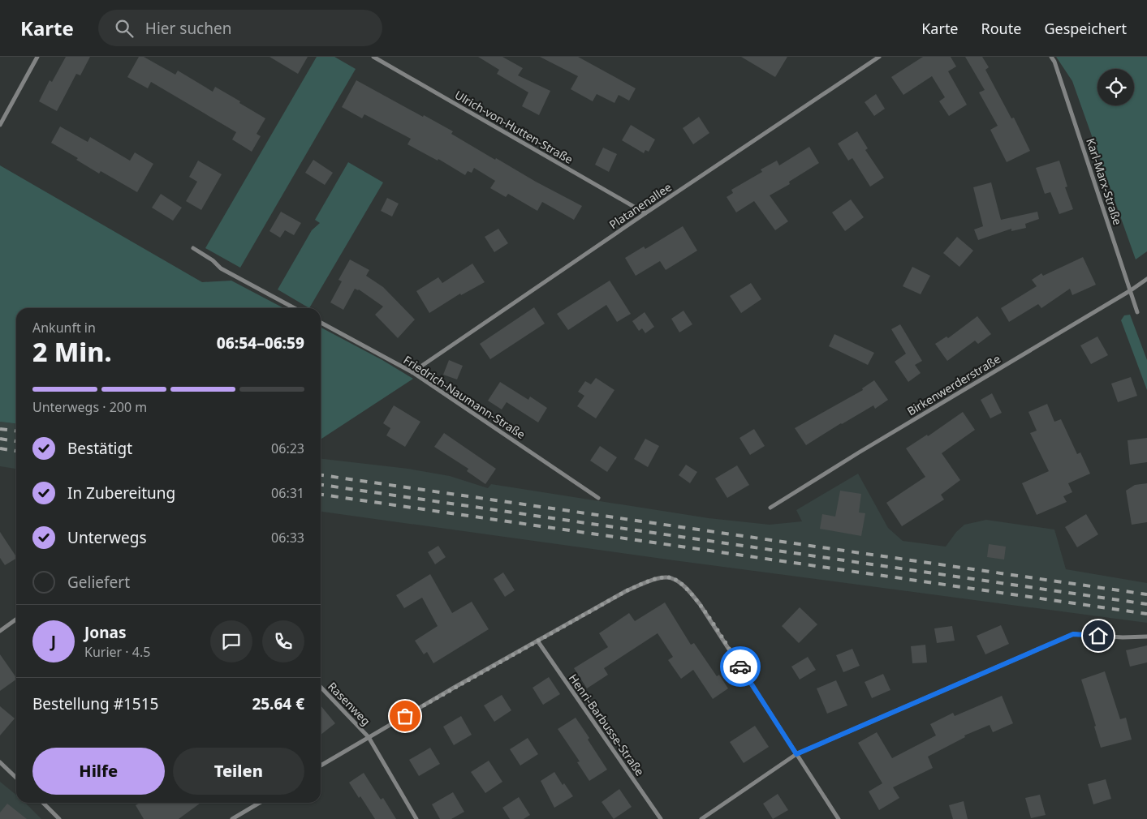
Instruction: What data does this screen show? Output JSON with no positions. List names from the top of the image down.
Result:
{
  "streets": {
    "street": [
      "Ulrich-von-Hutten-Straße",
      "Karl-Marx-Straße",
      "Platanenallee",
      "Birkenwerderstraße",
      "Friedrich-Naumann-Straße",
      "Rasenweg",
      "Henri-Barbusse-Straße"
    ]
  },
  "crossings": [
    ["Ulrich-von-Hutten-Straße", "Platanenallee"],
    ["Karl-Marx-Straße", "Birkenwerderstraße"],
    ["Platanenallee", "Friedrich-Naumann-Straße"]
  ],
  "page": {
    "header": "Karte",
    "search": "Hier suchen",
    "nav": ["Karte", "Route", "Gespeichert"],
    "heading": ["2 Min.", "Ankunft in", "06:54–06:59"],
    "panel": [
      "Jonas",
      "Kurier · 4.5",
      "Bestellung #1515",
      "25.64 €"
    ],
    "bar": "Unterwegs · 200 m",
    "list": [
      ["Bestätigt", "06:23"],
      ["In Zubereitung", "06:31"],
      ["Unterwegs", "06:33"],
      "Geliefert"
    ],
    "round": "J",
    "buttons": ["Hilfe", "Teilen"]
  }
}
